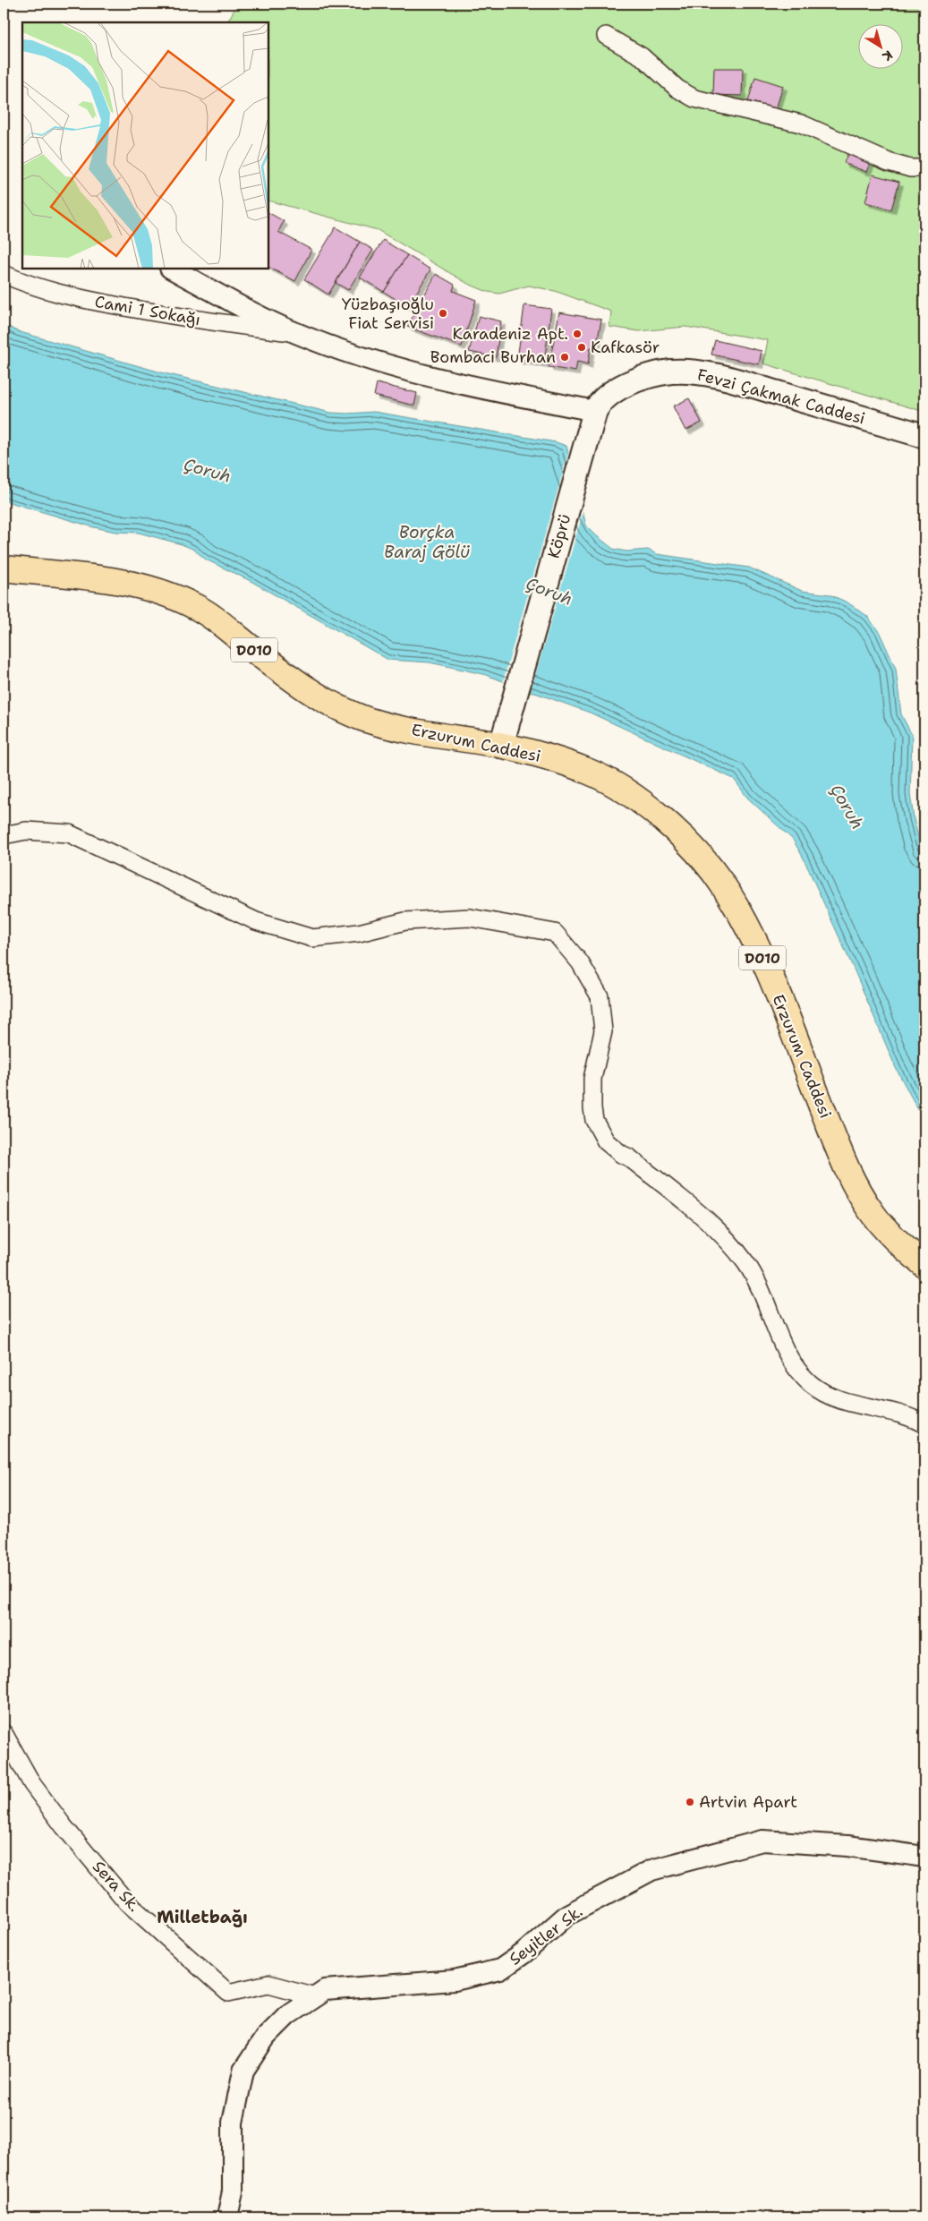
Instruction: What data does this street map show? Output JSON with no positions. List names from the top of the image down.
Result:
{
  "streets": {
    "main road": [
      "Fevzi Çakmak Caddesi",
      "Köprü",
      "D010",
      "Erzurum Caddesi"
    ],
    "street": ["Cami 1 Sokağı", "Sera Sk.", "Seyitler Sk."]
  },
  "crossings": [
    ["Fevzi Çakmak Caddesi", "Köprü"],
    ["Köprü", "Erzurum Caddesi"],
    ["Sera Sk.", "Seyitler Sk."]
  ],
  "districts": ["Milletbağı"],
  "water": ["Çoruh", "Borçka Baraj Gölü"],
  "places": [
    "Yüzbaşıoğlu Fiat Servisi",
    "Karadeniz Apt.",
    "Kafkasör",
    "Bombaci Burhan",
    "Artvin Apart"
  ],
  "north": "bottom right"
}
